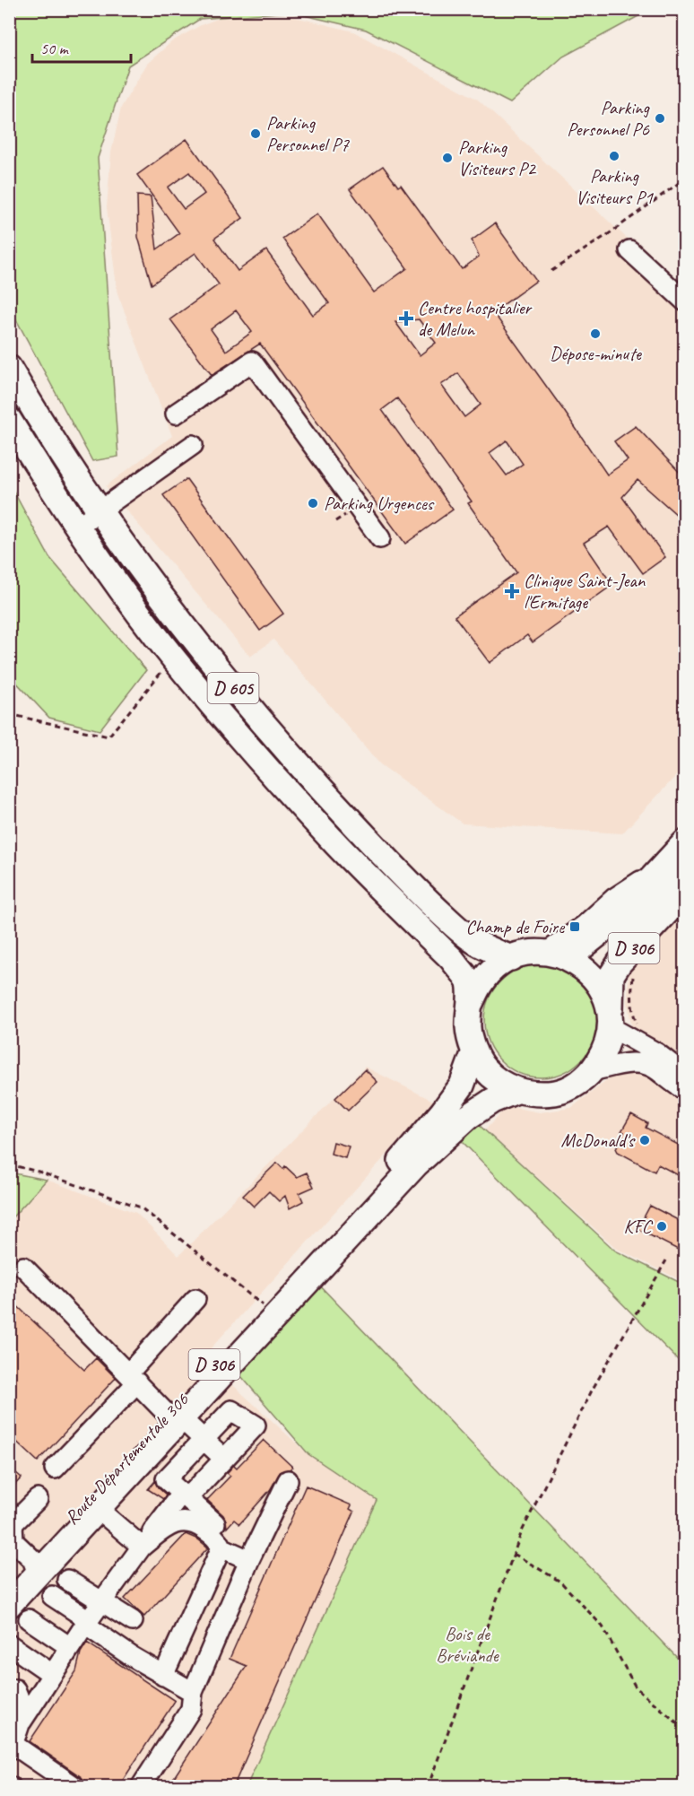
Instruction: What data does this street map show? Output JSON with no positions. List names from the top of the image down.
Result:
{
  "streets": {
    "main road": ["D 605", "D 306", "Route Départementale 306"]
  },
  "crossings": [
    ["D 605", "D 306"],
    ["D 306", "Route Départementale 306"]
  ],
  "parks": ["Bois de Bréviande"],
  "places": {
    "other": [
      "Parking Personnel P6",
      "Parking Personnel P7",
      "Parking Visiteurs P1",
      "Parking Visiteurs P2",
      "Dépose-minute",
      "Parking Urgences",
      "McDonald's",
      "KFC"
    ],
    "health": ["Centre hospitalier de Melun", "Clinique Saint-Jean l'Ermitage"],
    "transit": ["Champ de Foire"]
  },
  "scale_bar": "50 m"
}
